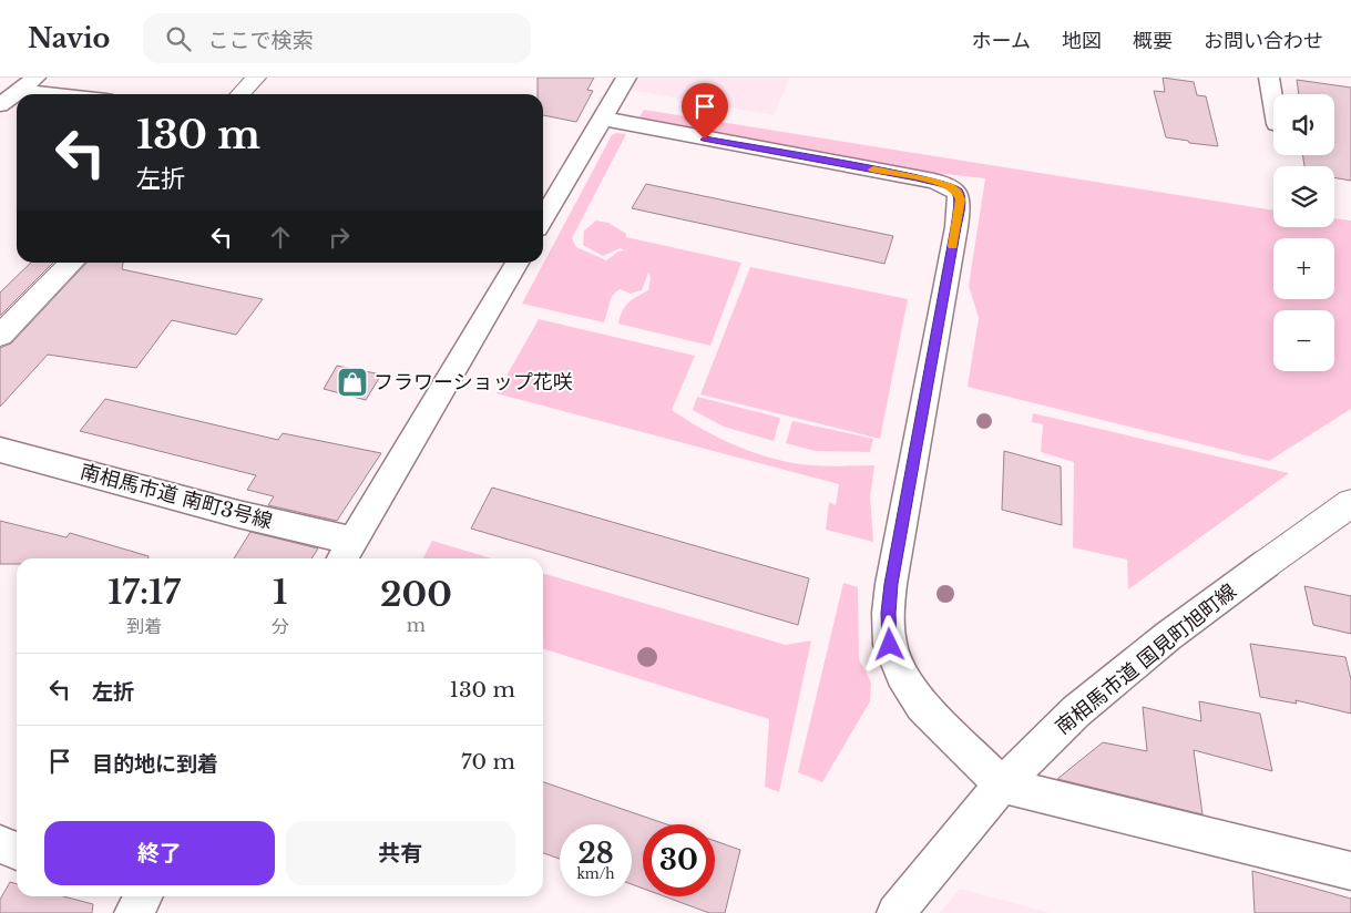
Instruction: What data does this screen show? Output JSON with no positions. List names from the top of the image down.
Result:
{
  "streets": {
    "main road": ["南相馬市道 国見町旭町線"],
    "street": ["南相馬市道 南町3号線"]
  },
  "places": {
    "shop": ["フラワーショップ花咲"]
  },
  "page": {
    "header": "Navio",
    "search": "ここで検索",
    "nav": [
      "ホーム",
      "地図",
      "概要",
      "お問い合わせ"
    ],
    "map_buttons": ["+", "−"],
    "turn": ["130 m", "左折"],
    "eta": [
      "17:17",
      "到着",
      "1",
      "分",
      "200",
      "m"
    ],
    "list": [
      {
        "name": "左折",
        "value": "130 m"
      },
      {
        "name": "目的地に到着",
        "value": "70 m"
      }
    ],
    "buttons": ["終了", "共有"],
    "speed": "28 km/h",
    "limit": "30"
  }
}
